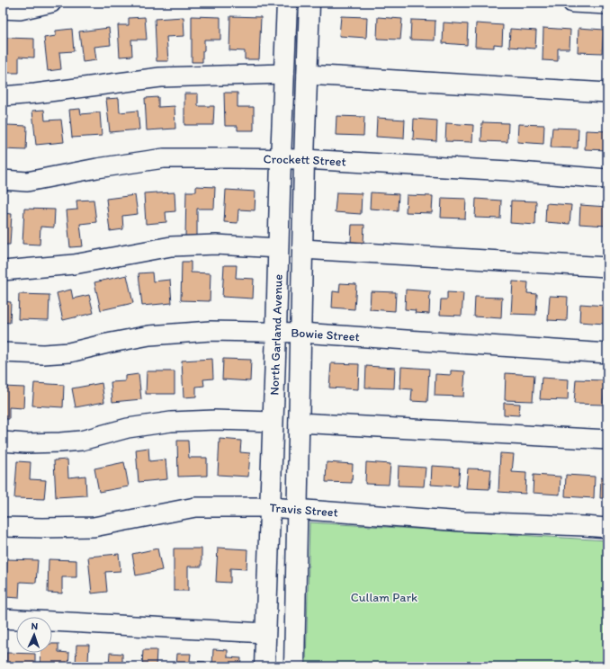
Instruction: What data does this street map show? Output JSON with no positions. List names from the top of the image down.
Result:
{
  "streets": {
    "main road": ["North Garland Avenue"],
    "street": ["Crockett Street", "Bowie Street", "Travis Street"]
  },
  "crossings": [
    ["Crockett Street", "North Garland Avenue"],
    ["North Garland Avenue", "Bowie Street"],
    ["North Garland Avenue", "Travis Street"]
  ],
  "parks": ["Cullam Park"],
  "north": "top"
}
